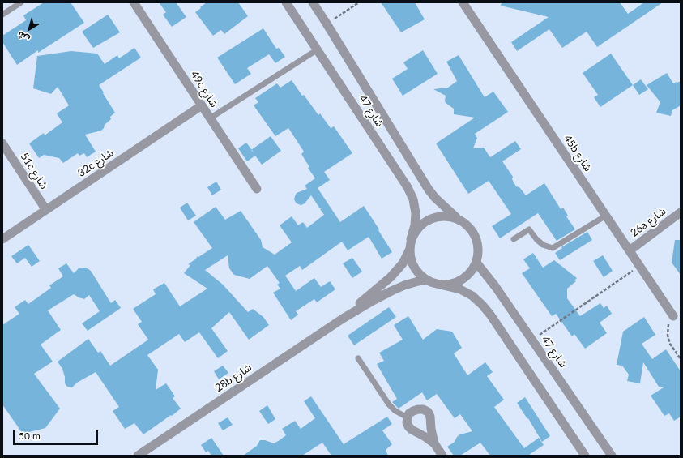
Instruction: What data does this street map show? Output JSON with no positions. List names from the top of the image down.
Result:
{
  "streets": {
    "street": [
      "49c شارع",
      "شارع 47",
      "45b شارع",
      "32c شارع",
      "51c شارع",
      "26a شارع",
      "28b شارع"
    ]
  },
  "crossings": [
    ["49c شارع", "32c شارع"],
    ["شارع 47", "28b شارع"],
    ["45b شارع", "26a شارع"],
    ["32c شارع", "51c شارع"]
  ],
  "scale_bar": "50 m",
  "north": "bottom left"
}
